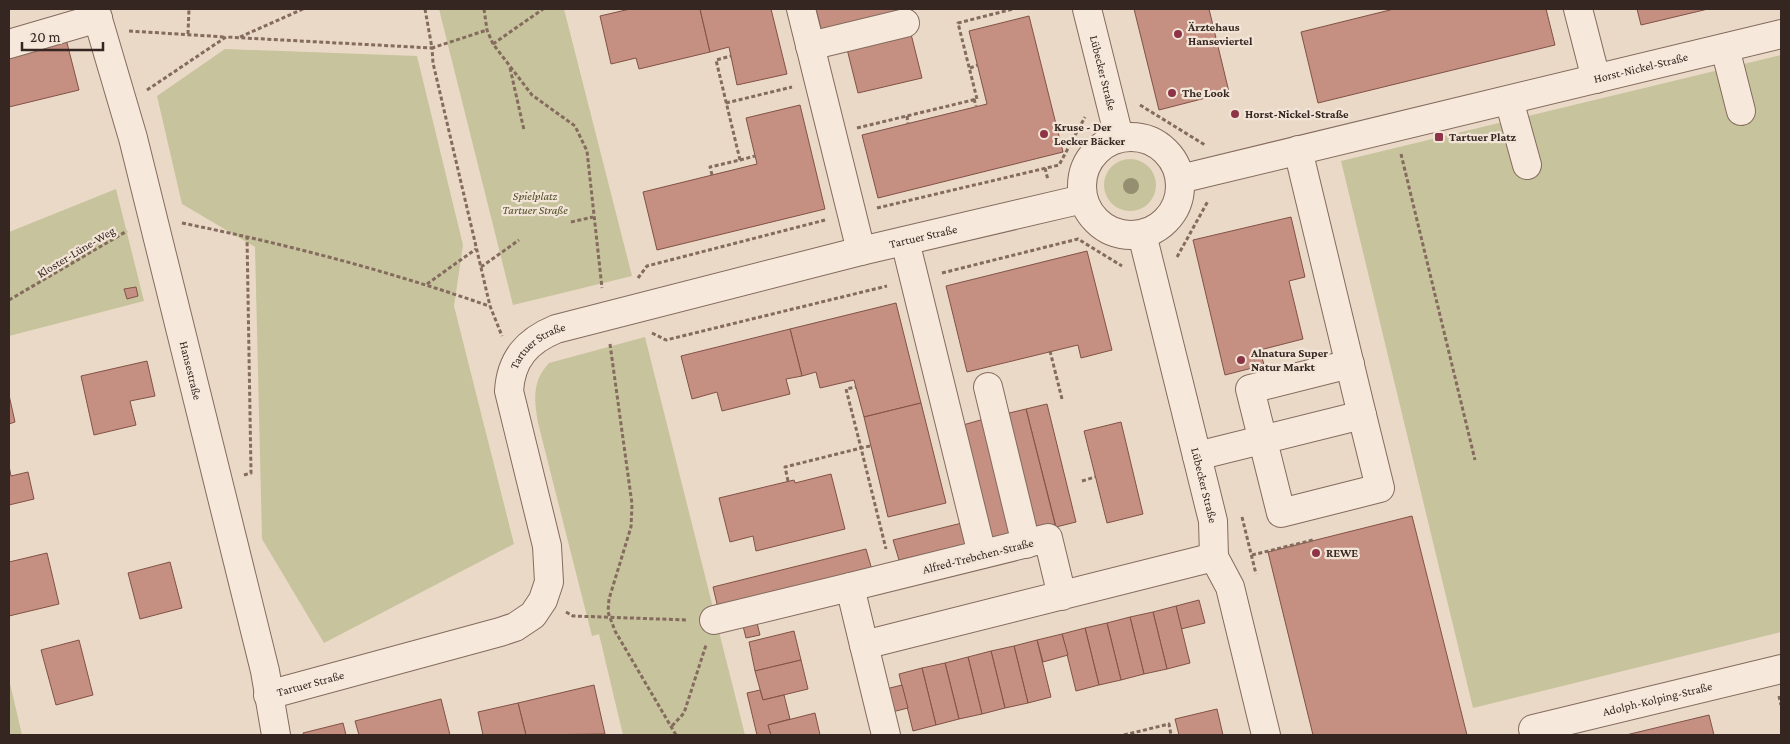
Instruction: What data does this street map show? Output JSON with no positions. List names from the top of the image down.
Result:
{
  "streets": {
    "street": [
      "Horst-Nickel-Straße",
      "Lübecker Straße",
      "Tartuer Straße",
      "Hansestraße",
      "Alfred-Trebchen-Straße",
      "Adolph-Kolping-Straße"
    ],
    "path": ["Kloster-Lüne-Weg"]
  },
  "crossings": [
    ["Horst-Nickel-Straße", "Lübecker Straße"],
    ["Horst-Nickel-Straße", "Tartuer Straße"],
    ["Lübecker Straße", "Tartuer Straße"],
    ["Tartuer Straße", "Hansestraße"],
    ["Kloster-Lüne-Weg", "Hansestraße"]
  ],
  "parks": ["Spielplatz Tartuer Straße"],
  "places": {
    "other": [
      "Ärztehaus Hanseviertel",
      "The Look",
      "Horst-Nickel-Straße",
      "Kruse - Der Lecker Bäcker",
      "Alnatura Super Natur Markt",
      "REWE"
    ],
    "transit": ["Tartuer Platz"]
  },
  "scale_bar": "20 m"
}
